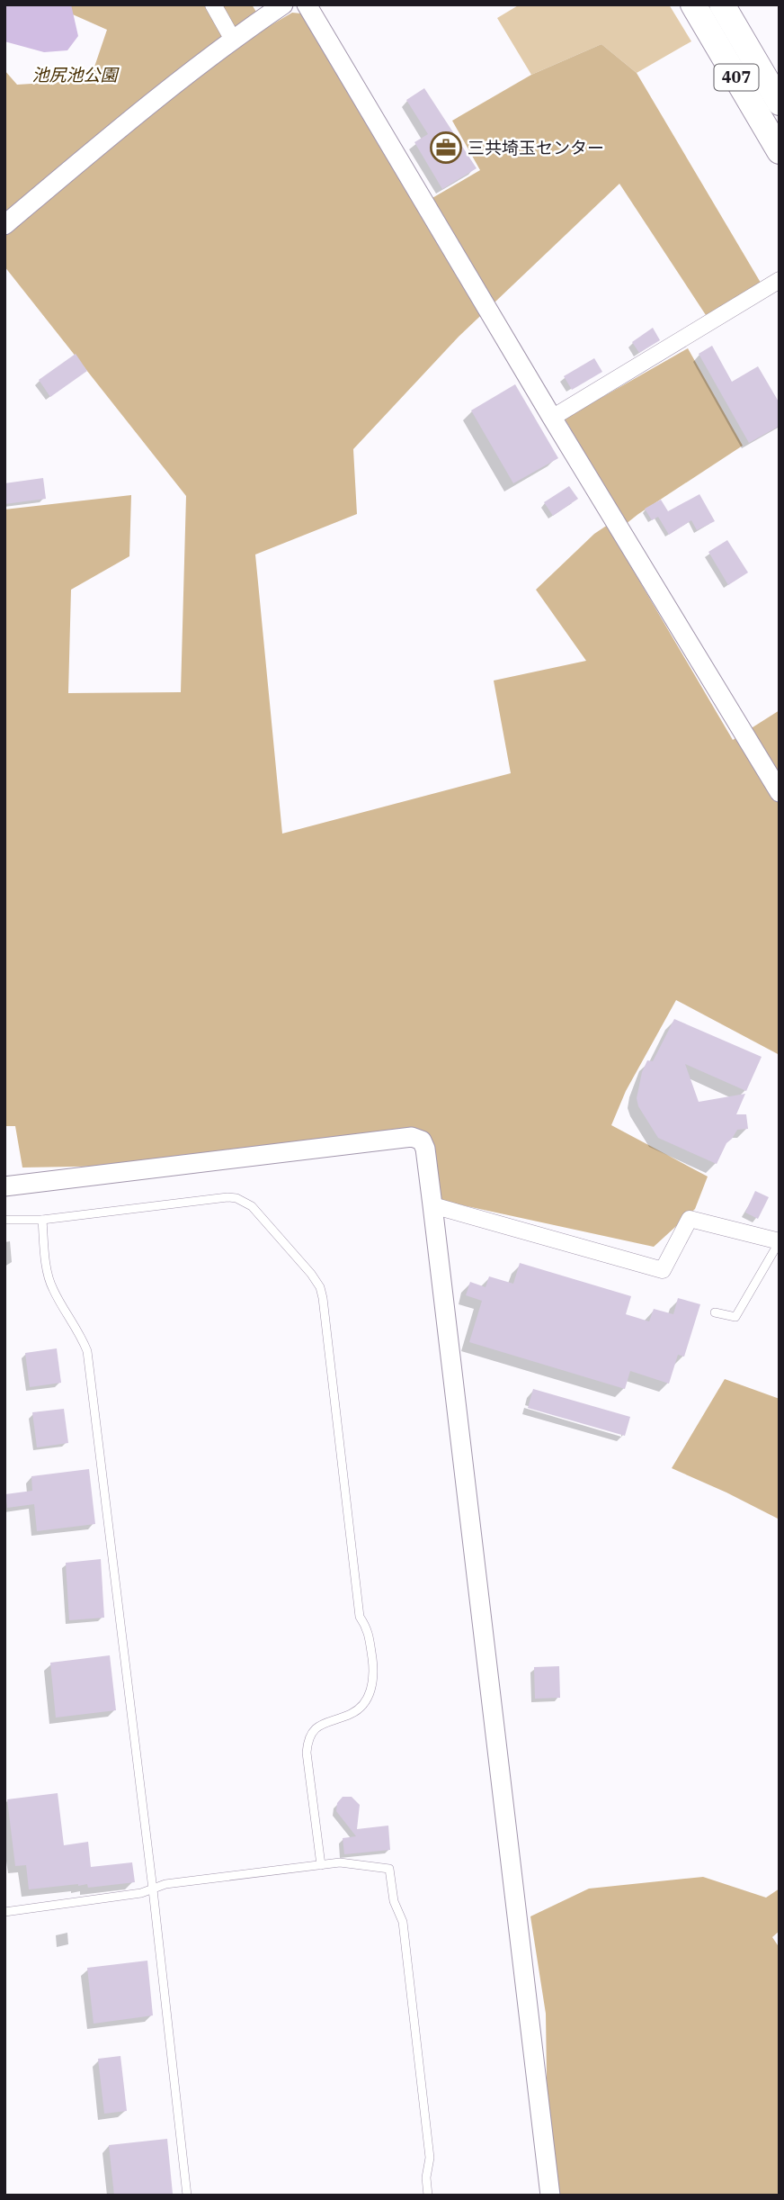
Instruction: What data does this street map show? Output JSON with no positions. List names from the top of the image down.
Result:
{
  "streets": {
    "highway": ["407"]
  },
  "parks": ["池尻池公園"],
  "places": {
    "office": ["三共埼玉センター"]
  }
}
